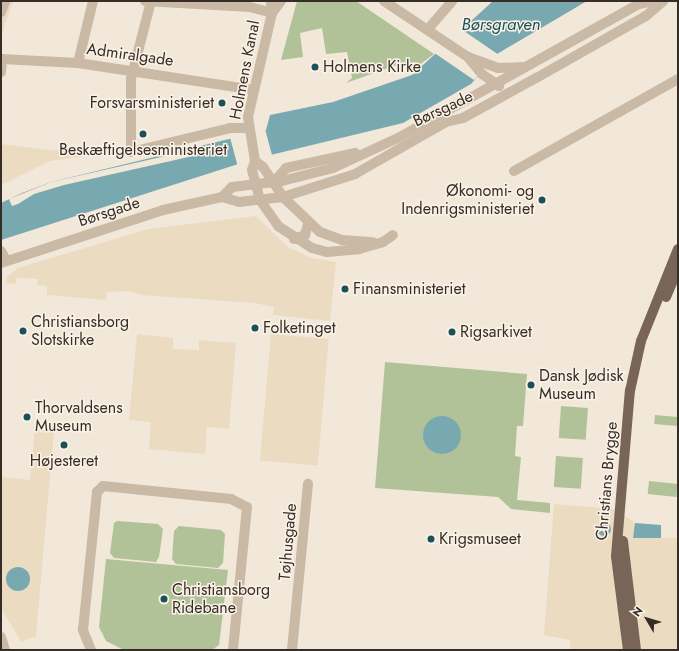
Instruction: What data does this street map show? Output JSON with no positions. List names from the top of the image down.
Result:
{
  "streets": {
    "main road": ["Christians Brygge"],
    "street": [
      "Admiralgade",
      "Holmens Kanal",
      "Børsgade",
      "Tøjhusgade"
    ]
  },
  "crossings": [
    ["Admiralgade", "Holmens Kanal"]
  ],
  "water": ["Børsgraven"],
  "places": [
    "Holmens Kirke",
    "Forsvarsministeriet",
    "Beskæftigelsesministeriet",
    "Økonomi- og Indenrigsministeriet",
    "Finansministeriet",
    "Folketinget",
    "Christiansborg Slotskirke",
    "Rigsarkivet",
    "Dansk Jødisk Museum",
    "Thorvaldsens Museum",
    "Højesteret",
    "Krigsmuseet",
    "Christiansborg Ridebane"
  ],
  "north": "top left"
}
